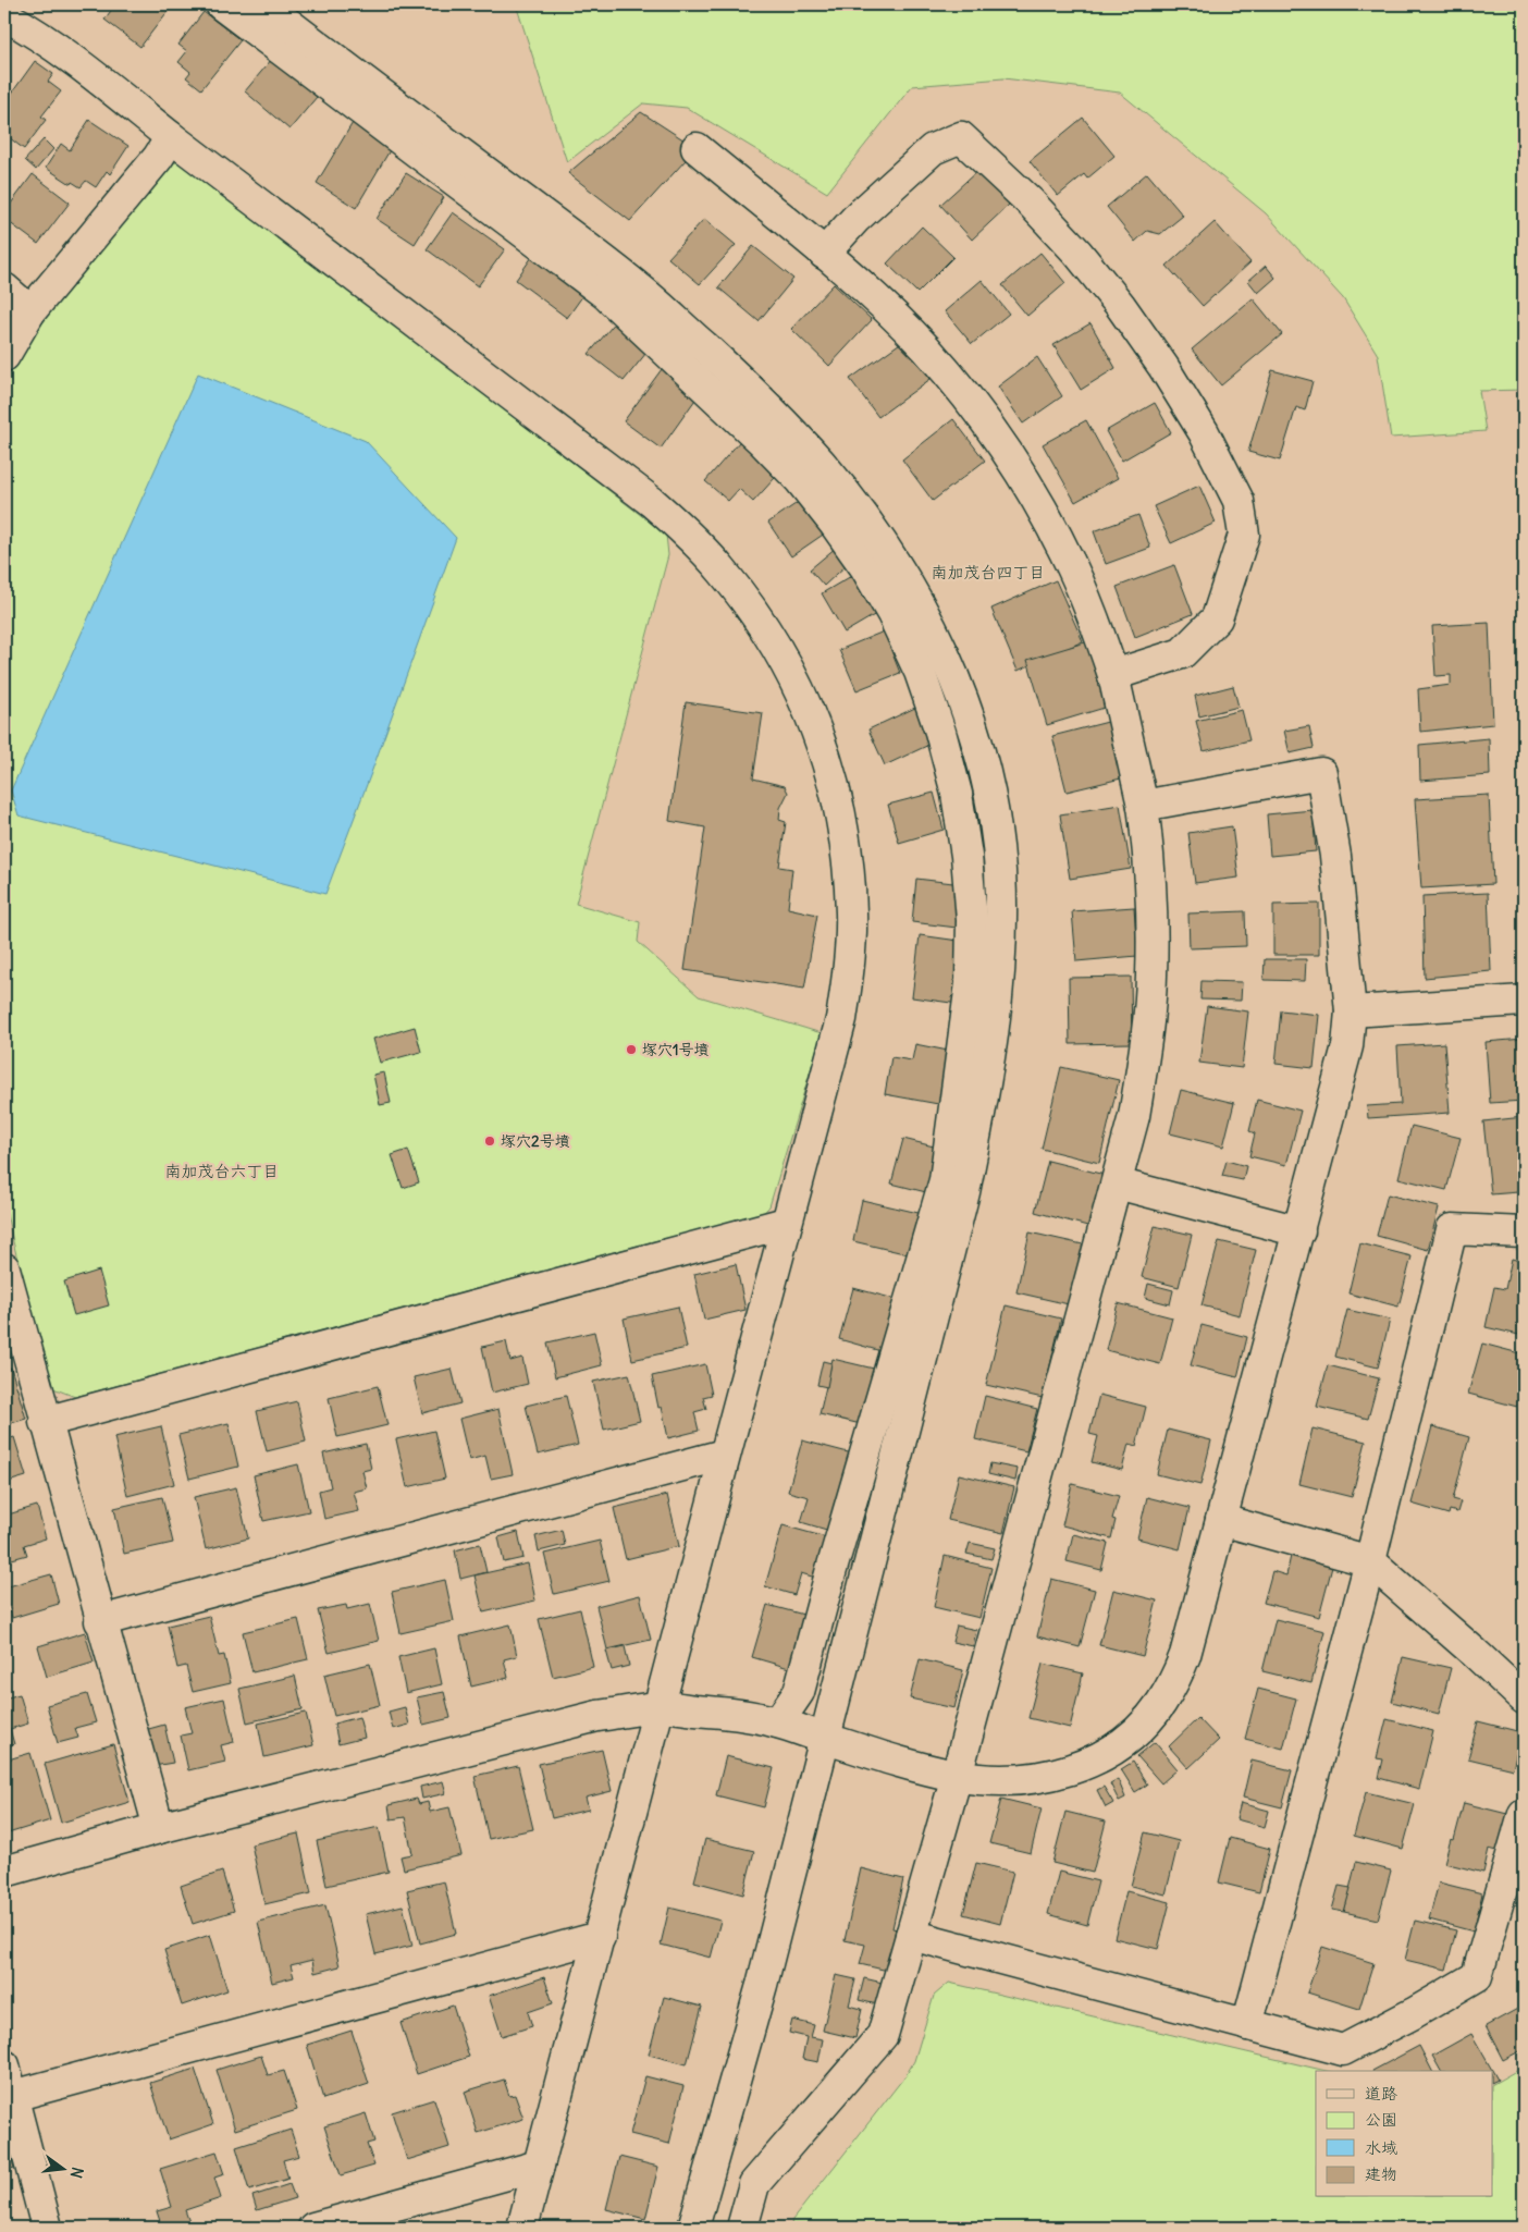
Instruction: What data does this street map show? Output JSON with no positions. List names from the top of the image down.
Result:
{
  "districts": ["南加茂台四丁目", "南加茂台六丁目"],
  "places": ["塚穴1号墳", "塚穴2号墳"],
  "legend": [
    "道路",
    "公園",
    "水域",
    "建物"
  ],
  "north": "right"
}
